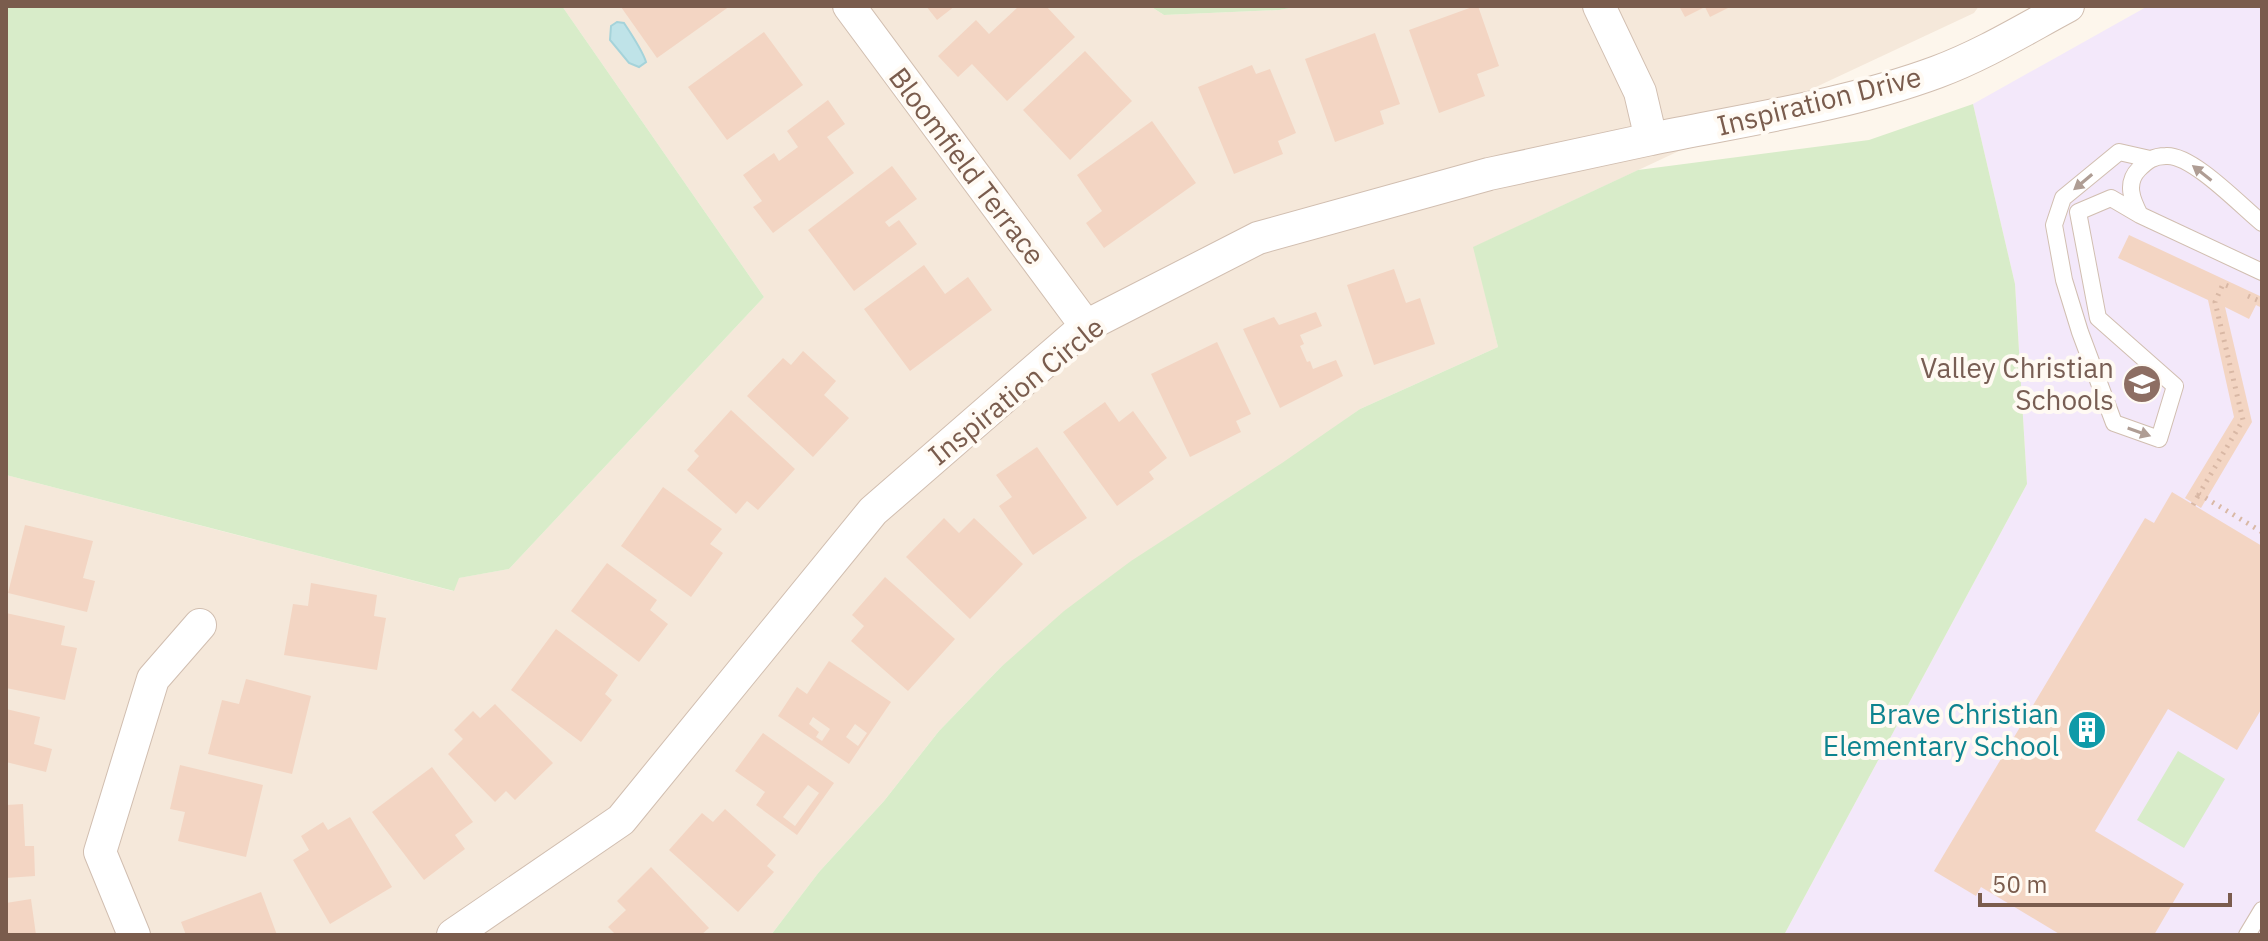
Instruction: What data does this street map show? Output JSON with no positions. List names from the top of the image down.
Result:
{
  "streets": {
    "street": ["Inspiration Drive", "Bloomfield Terrace", "Inspiration Circle"]
  },
  "crossings": [
    ["Inspiration Drive", "Inspiration Circle"],
    ["Bloomfield Terrace", "Inspiration Circle"]
  ],
  "places": {
    "school or university": ["Valley Christian Schools"],
    "building": ["Brave Christian Elementary School"]
  },
  "scale_bar": "50 m"
}
